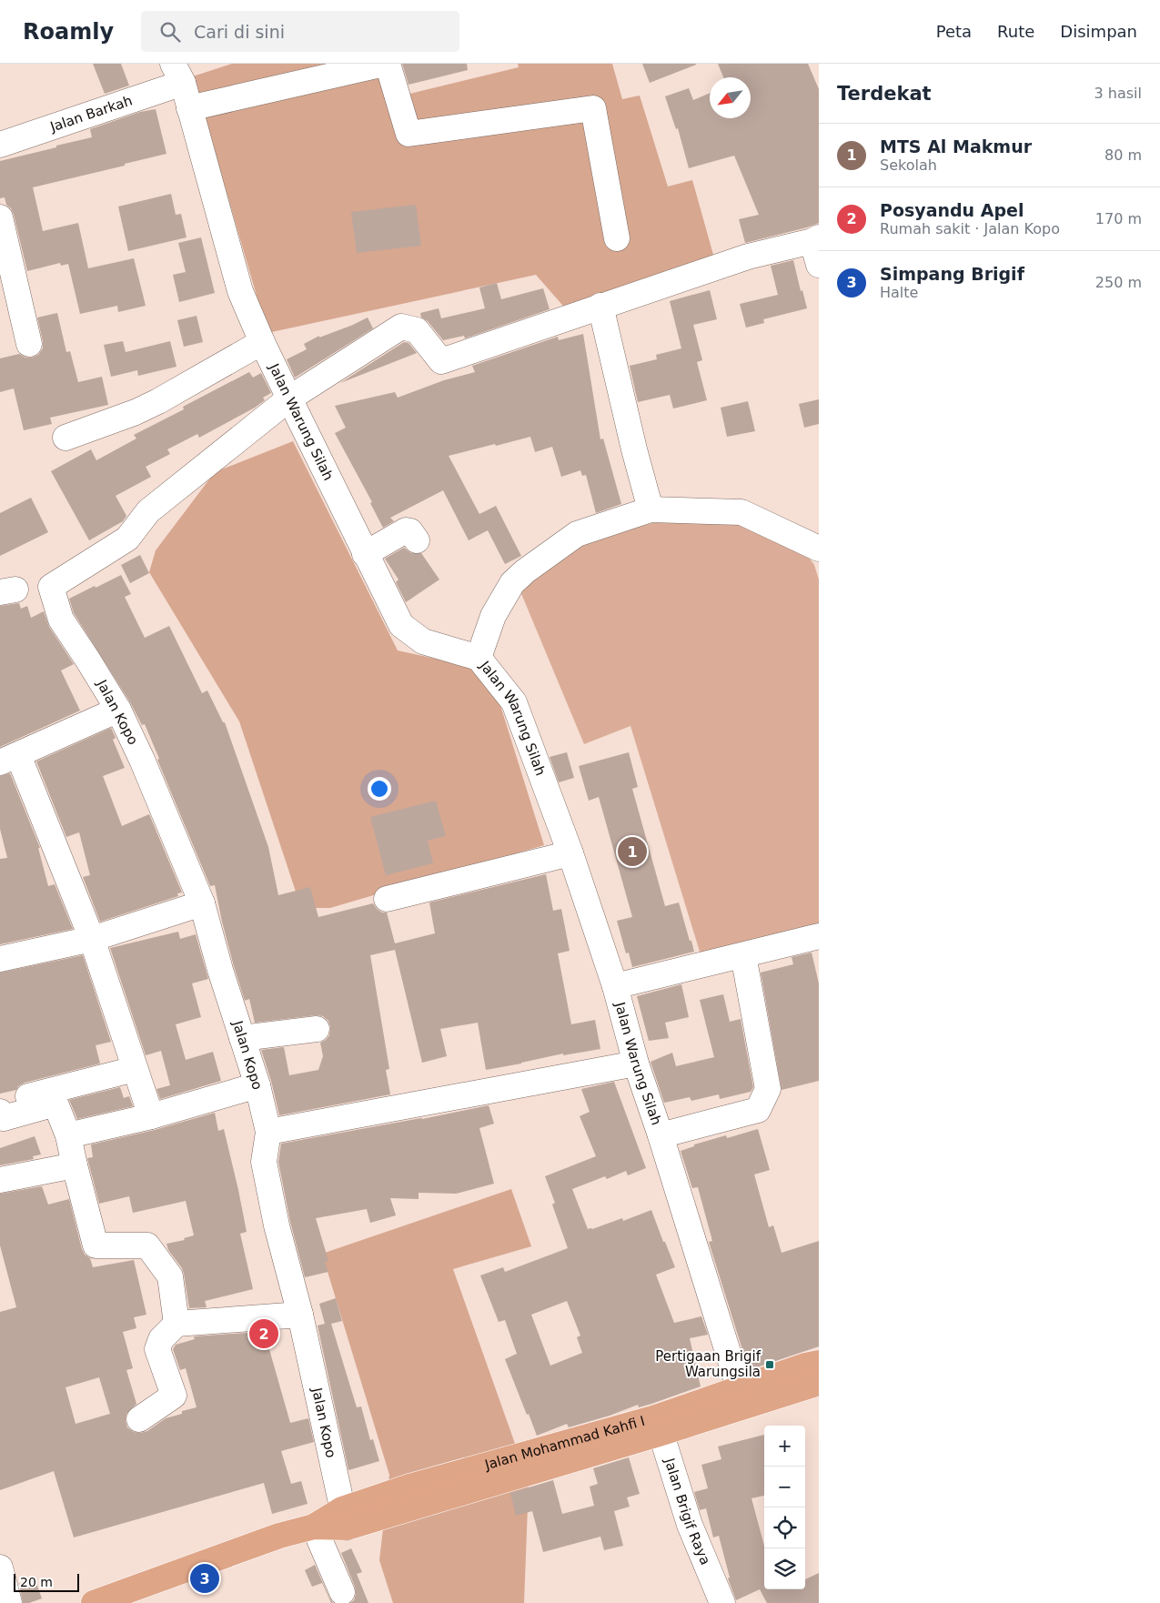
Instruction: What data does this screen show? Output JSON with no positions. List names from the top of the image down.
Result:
{
  "streets": {
    "main road": ["Jalan Mohammad Kahfi I"],
    "street": [
      "Jalan Barkah",
      "Jalan Warung Silah",
      "Jalan Kopo",
      "Jalan Brigif Raya"
    ]
  },
  "crossings": [
    ["Jalan Barkah", "Jalan Warung Silah"],
    ["Jalan Warung Silah", "Jalan Kopo"],
    ["Jalan Warung Silah", "Jalan Mohammad Kahfi I"],
    ["Jalan Kopo", "Jalan Mohammad Kahfi I"],
    ["Jalan Mohammad Kahfi I", "Jalan Brigif Raya"]
  ],
  "places": {
    "transit": ["Pertigaan Brigif Warungsila"]
  },
  "scale_bar": "20 m",
  "north": "bottom left",
  "page": {
    "header": "Roamly",
    "search": "Cari di sini",
    "nav": ["Peta", "Rute", "Disimpan"],
    "heading": ["Terdekat", "3 hasil"],
    "list": [
      {
        "mark": "1",
        "name": "MTS Al Makmur",
        "note": "Sekolah",
        "value": "80 m"
      },
      {
        "mark": "2",
        "name": "Posyandu Apel",
        "note": "Rumah sakit · Jalan Kopo",
        "value": "170 m"
      },
      {
        "mark": "3",
        "name": "Simpang Brigif",
        "note": "Halte",
        "value": "250 m"
      }
    ],
    "pins": ["1", "2", "3"],
    "map_buttons": ["+", "−"],
    "scale": "20 m"
  }
}
